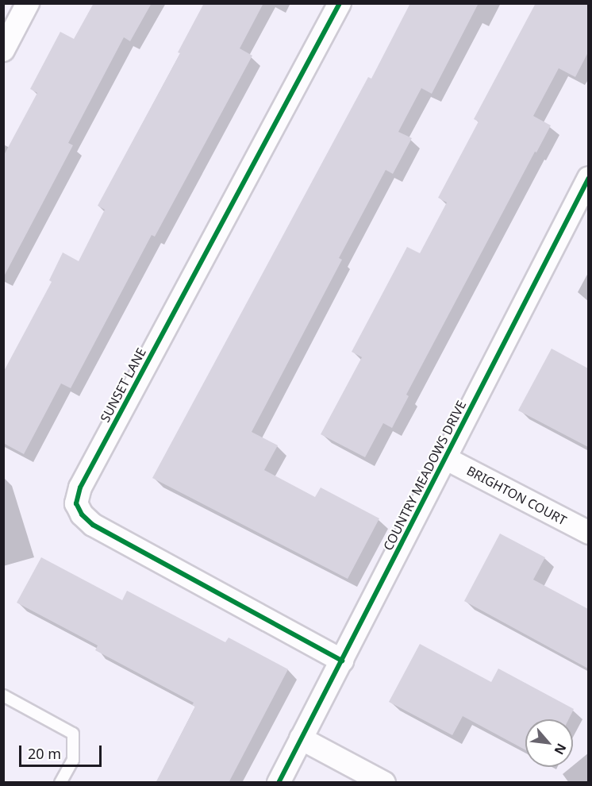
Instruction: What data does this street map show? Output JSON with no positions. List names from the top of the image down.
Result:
{
  "streets": {
    "street": ["SUNSET LANE", "COUNTRY MEADOWS DRIVE", "BRIGHTON COURT"]
  },
  "crossings": [
    ["SUNSET LANE", "COUNTRY MEADOWS DRIVE"],
    ["COUNTRY MEADOWS DRIVE", "BRIGHTON COURT"]
  ],
  "scale_bar": "20 m",
  "north": "bottom right"
}
